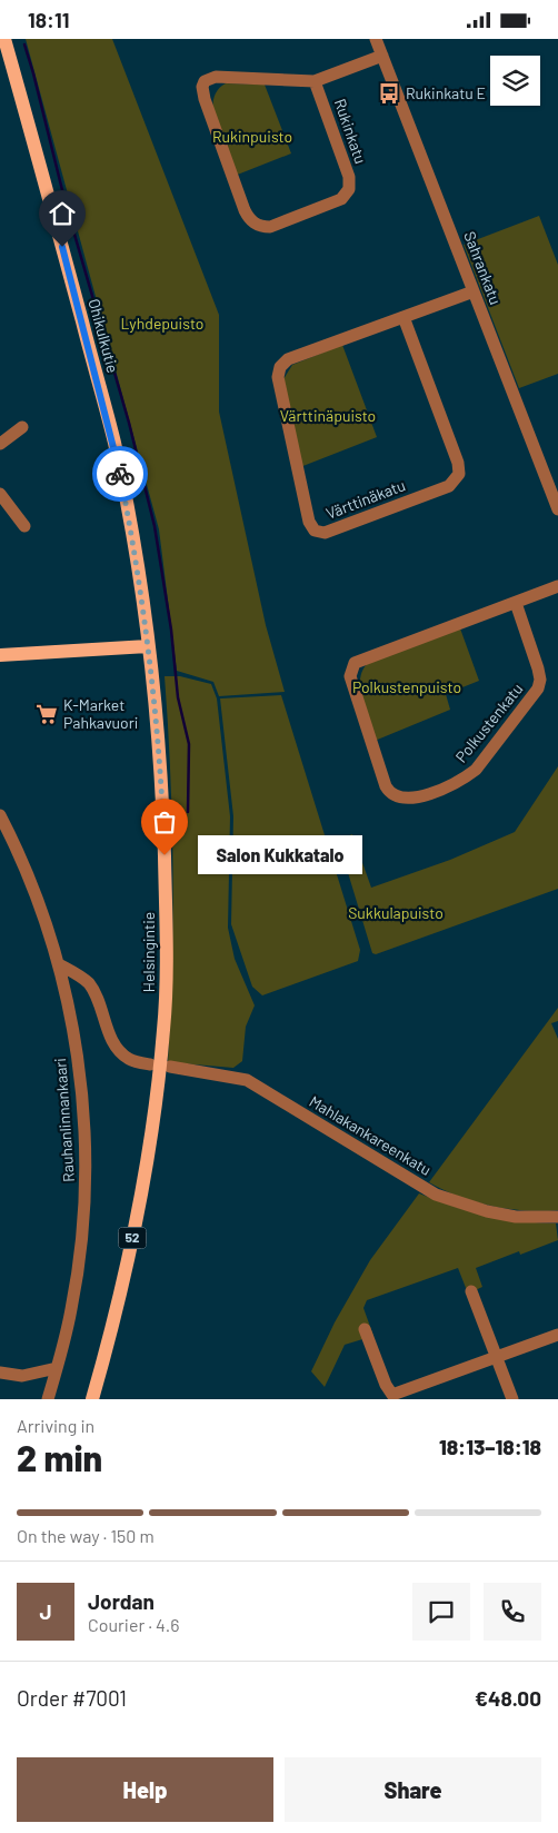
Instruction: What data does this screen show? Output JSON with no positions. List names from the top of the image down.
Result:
{
  "streets": {
    "main road": ["Ohikulkutie", "Helsingintie", "52"],
    "street": [
      "Rukinkatu",
      "Sahrankatu",
      "Värttinäkatu",
      "Polkustenkatu",
      "Rauhanlinnankaari",
      "Mahlakankareenkatu"
    ]
  },
  "crossings": [
    ["Rukinkatu", "Sahrankatu"],
    ["Sahrankatu", "Värttinäkatu"],
    ["Ohikulkutie", "Helsingintie"]
  ],
  "parks": [
    "Rukinpuisto",
    "Lyhdepuisto",
    "Värttinäpuisto",
    "Polkustenpuisto",
    "Sukkulapuisto"
  ],
  "places": {
    "bus stop": ["Rukinkatu E"],
    "supermarket": ["K-Market Pahkavuori"],
    "other": ["Salon Kukkatalo"]
  },
  "page": {
    "status": "18:11",
    "bubble": "Salon Kukkatalo",
    "heading": ["2 min", "Arriving in", "18:13–18:18"],
    "panel": [
      "Jordan",
      "Courier · 4.6",
      "Order #7001",
      "€48.00"
    ],
    "bar": "On the way · 150 m",
    "round": "J",
    "buttons": ["Help", "Share"]
  }
}
